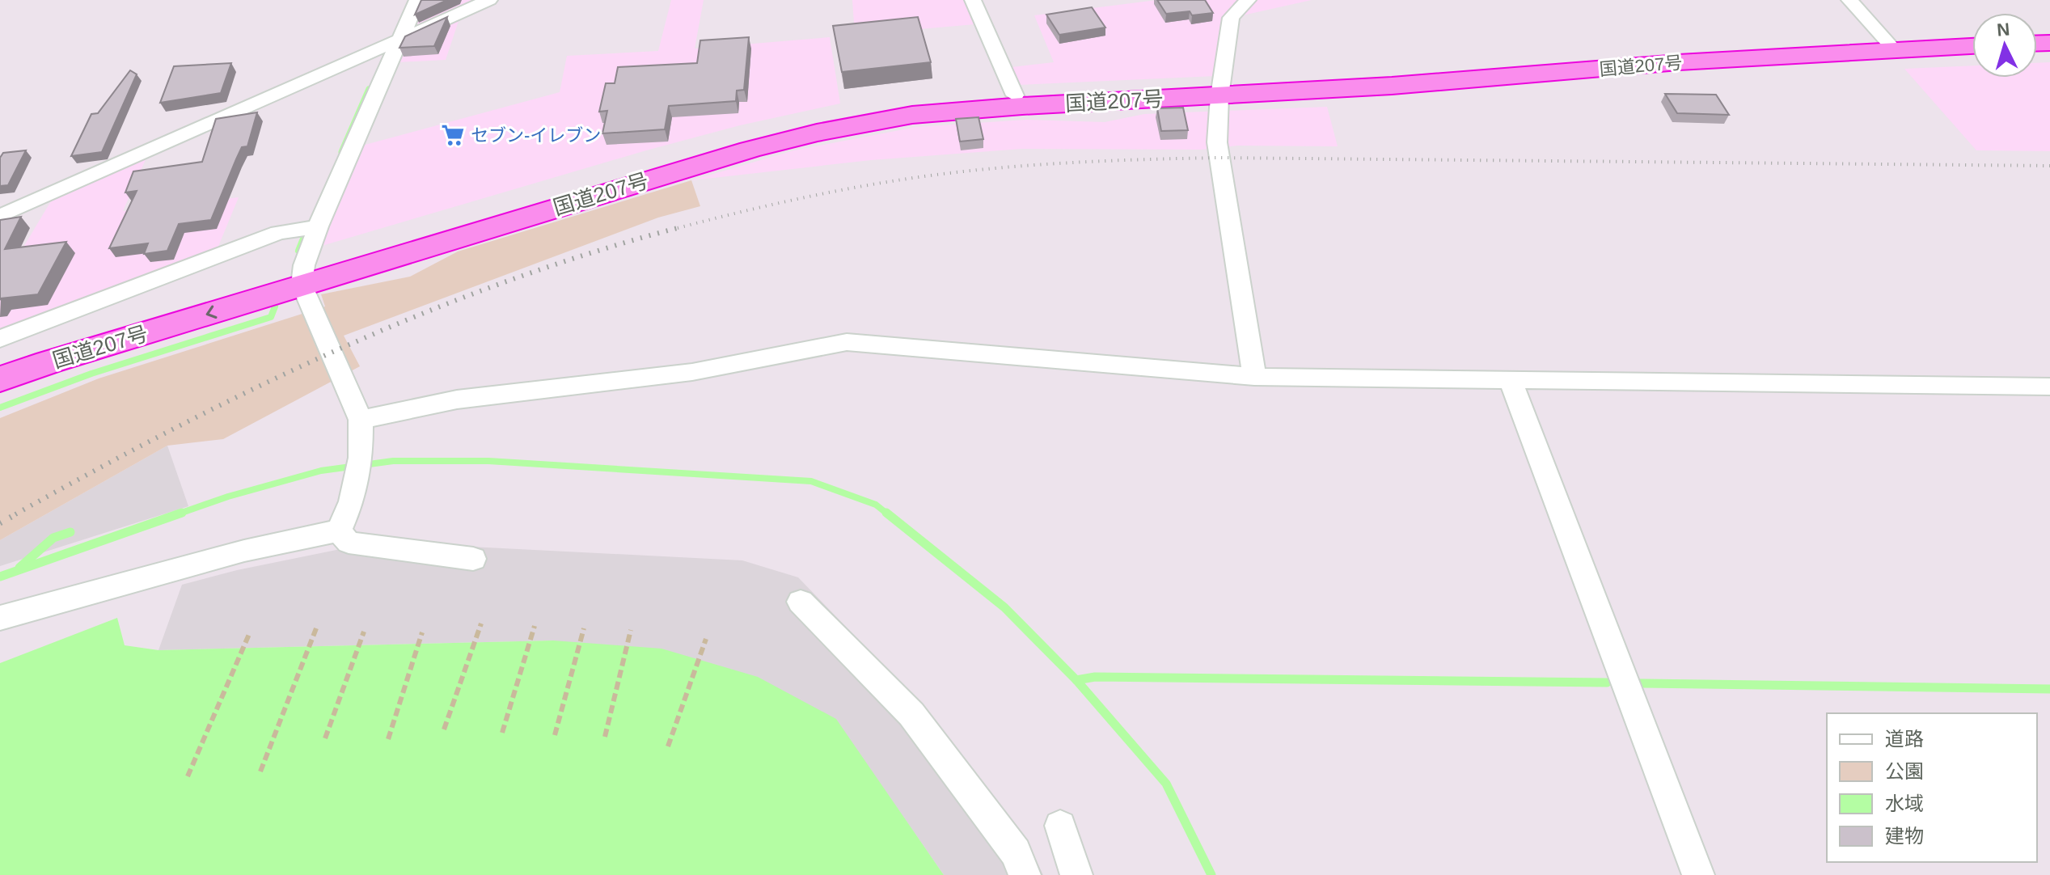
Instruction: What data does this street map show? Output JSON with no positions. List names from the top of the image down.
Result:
{
  "streets": {
    "highway": ["国道207号"]
  },
  "places": {
    "supermarket": ["セブン-イレブン"]
  },
  "legend": [
    "道路",
    "公園",
    "水域",
    "建物"
  ],
  "north": "top"
}
